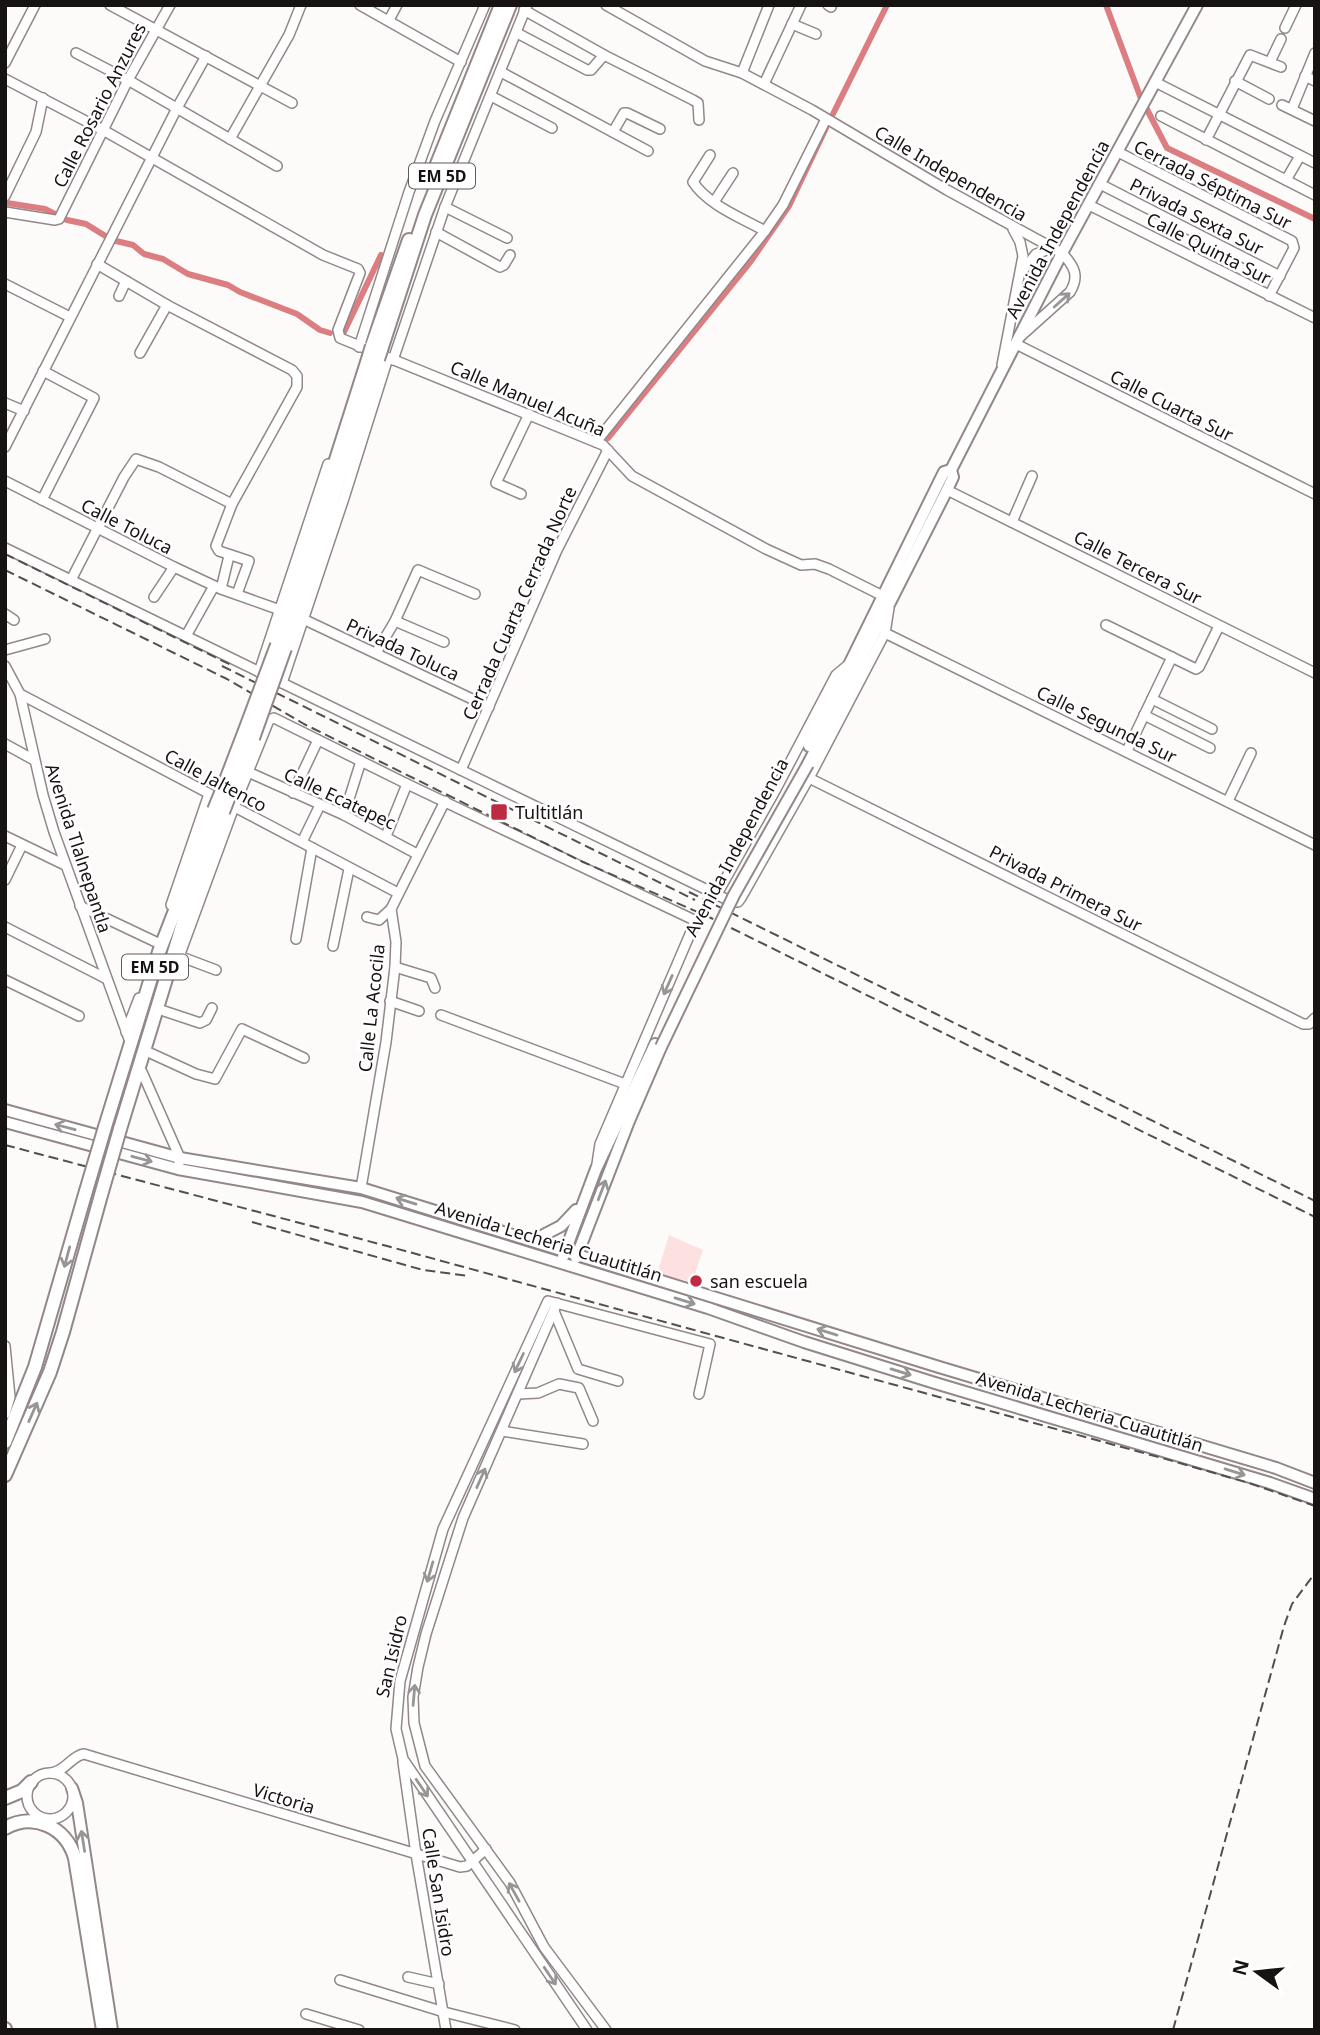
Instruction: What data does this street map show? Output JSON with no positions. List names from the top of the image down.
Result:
{
  "streets": {
    "highway": ["EM 5D"],
    "main road": ["Avenida Independencia", "Avenida Lecheria Cuautitlán"],
    "street": [
      "Calle Rosario Anzures",
      "Calle Independencia",
      "Cerrada Séptima Sur",
      "Privada Sexta Sur",
      "Calle Quinta Sur",
      "Calle Manuel Acuña",
      "Calle Cuarta Sur",
      "Calle Toluca",
      "Calle Tercera Sur",
      "Cerrada Cuarta Cerrada Norte",
      "Privada Toluca",
      "Calle Segunda Sur",
      "Calle Jaltenco",
      "Calle Ecatepec",
      "Avenida Tlalnepantla",
      "Privada Primera Sur",
      "Calle La Acocila",
      "San Isidro",
      "Victoria",
      "Calle San Isidro"
    ]
  },
  "crossings": [
    ["Calle Independencia", "Avenida Independencia"],
    ["EM 5D", "Calle Manuel Acuña"],
    ["EM 5D", "Calle Jaltenco"],
    ["Cerrada Séptima Sur", "Privada Sexta Sur"],
    ["Cerrada Séptima Sur", "Avenida Independencia"],
    ["Privada Sexta Sur", "Avenida Independencia"],
    ["Avenida Independencia", "Calle Quinta Sur"],
    ["Avenida Independencia", "Calle Manuel Acuña"],
    ["Avenida Independencia", "Calle Cuarta Sur"],
    ["Avenida Independencia", "Calle Tercera Sur"],
    ["Avenida Independencia", "Avenida Lecheria Cuautitlán"],
    ["Calle Manuel Acuña", "Cerrada Cuarta Cerrada Norte"],
    ["Cerrada Cuarta Cerrada Norte", "Privada Toluca"],
    ["Calle Jaltenco", "Avenida Tlalnepantla"],
    ["Calle La Acocila", "Avenida Lecheria Cuautitlán"],
    ["San Isidro", "Victoria"],
    ["San Isidro", "Calle San Isidro"],
    ["Victoria", "Calle San Isidro"]
  ],
  "places": {
    "transit": ["Tultitlán"],
    "other": ["san escuela"]
  },
  "north": "left"
}
